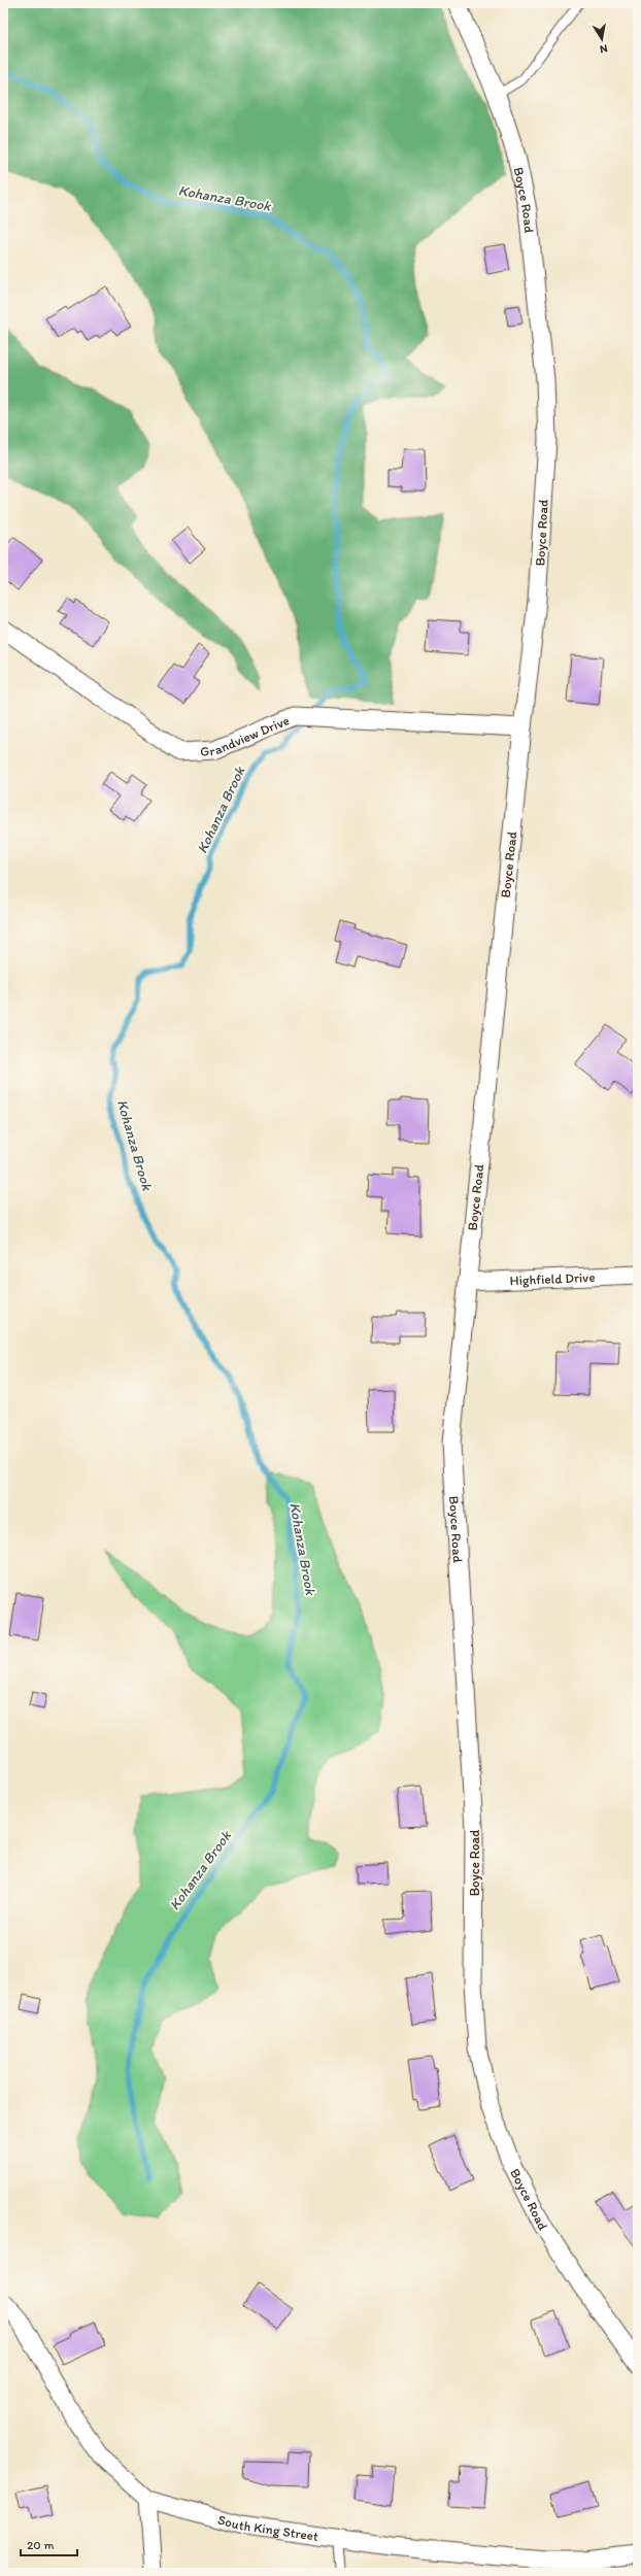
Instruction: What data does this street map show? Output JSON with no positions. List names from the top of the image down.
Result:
{
  "streets": {
    "street": [
      "Boyce Road",
      "Grandview Drive",
      "Highfield Drive",
      "South King Street"
    ]
  },
  "crossings": [
    ["Boyce Road", "Grandview Drive"],
    ["Boyce Road", "Highfield Drive"]
  ],
  "water": ["Kohanza Brook"],
  "scale_bar": "20 m",
  "north": "bottom"
}
